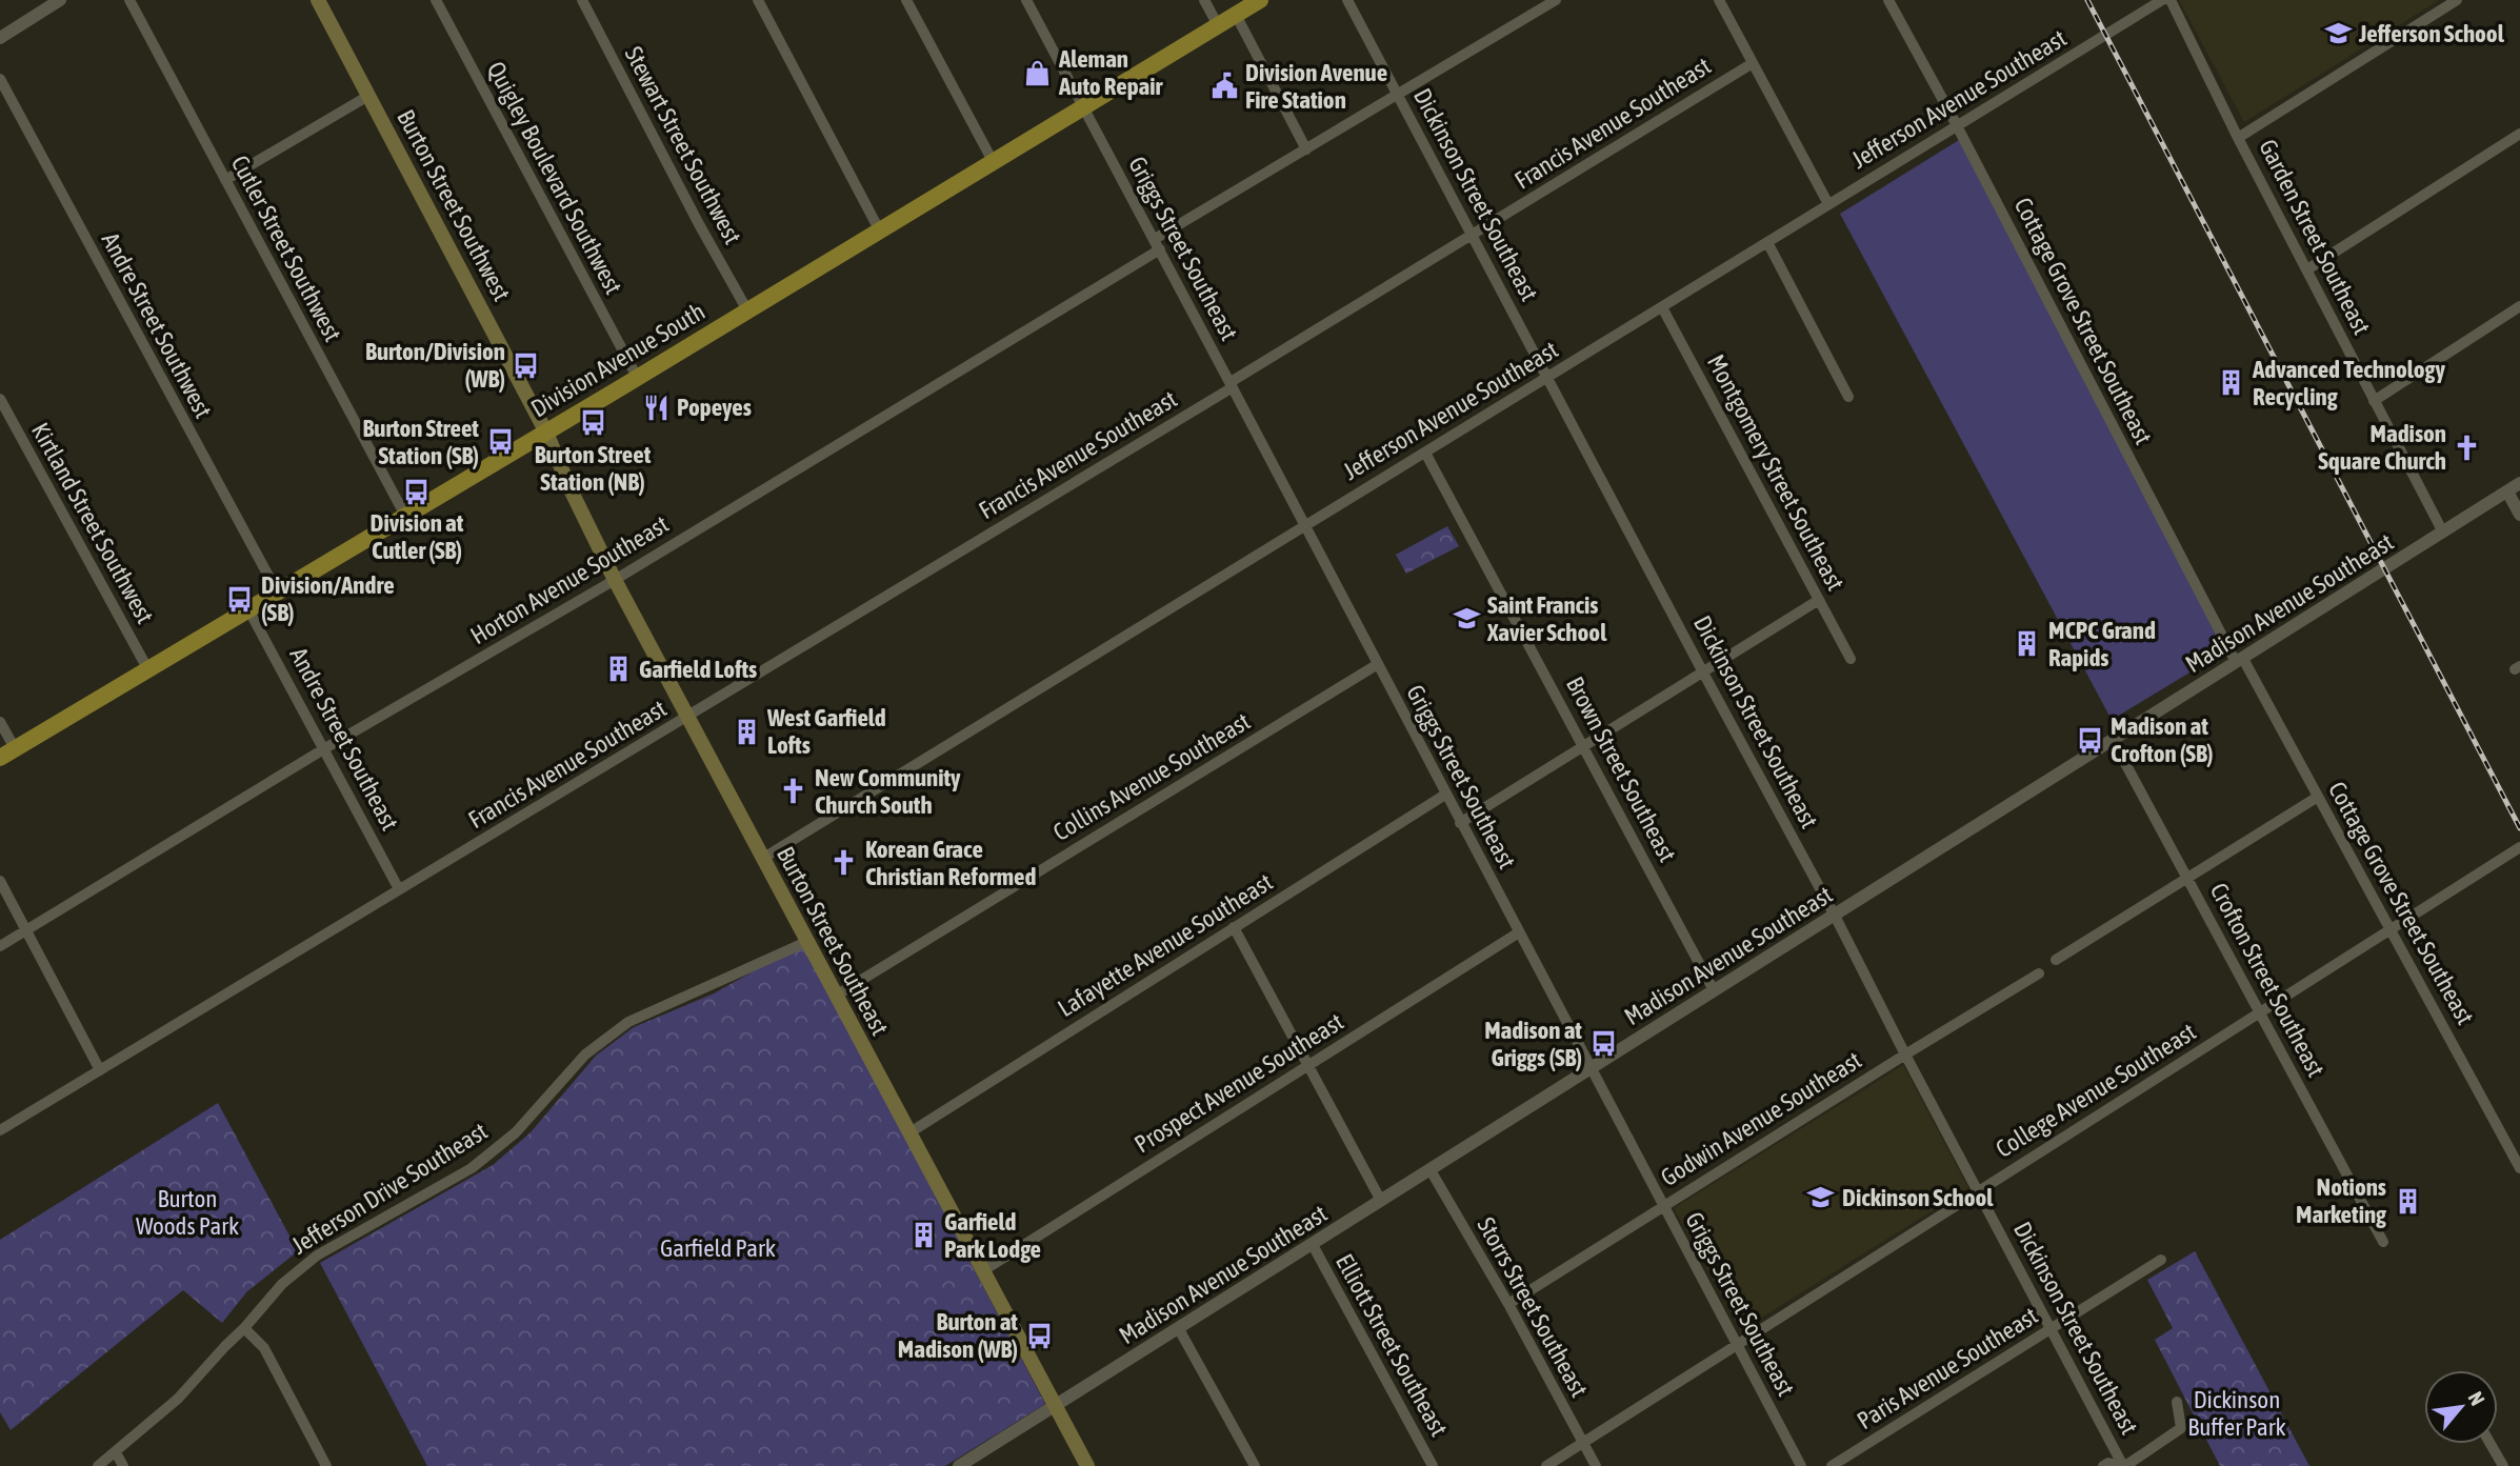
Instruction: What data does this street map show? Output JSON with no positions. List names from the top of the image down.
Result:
{
  "streets": {
    "main road": ["Burton Street Southwest", "Division Avenue South", "Burton Street Southeast"],
    "street": [
      "Jefferson Avenue Southeast",
      "Francis Avenue Southeast",
      "Stewart Street Southwest",
      "Quigley Boulevard Southwest",
      "Dickinson Street Southeast",
      "Garden Street Southeast",
      "Cutler Street Southwest",
      "Griggs Street Southeast",
      "Cottage Grove Street Southeast",
      "Andre Street Southwest",
      "Montgomery Street Southeast",
      "Kirtland Street Southwest",
      "Horton Avenue Southeast",
      "Madison Avenue Southeast",
      "Andre Street Southeast",
      "Brown Street Southeast",
      "Collins Avenue Southeast",
      "Lafayette Avenue Southeast",
      "Crofton Street Southeast",
      "Prospect Avenue Southeast",
      "College Avenue Southeast",
      "Godwin Avenue Southeast",
      "Jefferson Drive Southeast",
      "Storrs Street Southeast",
      "Elliott Street Southeast",
      "Paris Avenue Southeast"
    ]
  },
  "crossings": [
    ["Jefferson Avenue Southeast", "Dickinson Street Southeast"],
    ["Jefferson Avenue Southeast", "Griggs Street Southeast"],
    ["Jefferson Avenue Southeast", "Cottage Grove Street Southeast"],
    ["Jefferson Avenue Southeast", "Montgomery Street Southeast"],
    ["Jefferson Avenue Southeast", "Brown Street Southeast"],
    ["Jefferson Avenue Southeast", "Burton Street Southeast"],
    ["Francis Avenue Southeast", "Dickinson Street Southeast"],
    ["Francis Avenue Southeast", "Griggs Street Southeast"],
    ["Francis Avenue Southeast", "Andre Street Southeast"],
    ["Francis Avenue Southeast", "Burton Street Southeast"],
    ["Stewart Street Southwest", "Division Avenue South"],
    ["Quigley Boulevard Southwest", "Division Avenue South"],
    ["Dickinson Street Southeast", "Horton Avenue Southeast"],
    ["Dickinson Street Southeast", "Madison Avenue Southeast"],
    ["Dickinson Street Southeast", "College Avenue Southeast"],
    ["Dickinson Street Southeast", "Godwin Avenue Southeast"],
    ["Dickinson Street Southeast", "Paris Avenue Southeast"],
    ["Burton Street Southwest", "Division Avenue South"],
    ["Burton Street Southwest", "Burton Street Southeast"],
    ["Garden Street Southeast", "Madison Avenue Southeast"],
    ["Cutler Street Southwest", "Division Avenue South"],
    ["Griggs Street Southeast", "Division Avenue South"],
    ["Griggs Street Southeast", "Horton Avenue Southeast"],
    ["Griggs Street Southeast", "Madison Avenue Southeast"],
    ["Griggs Street Southeast", "Collins Avenue Southeast"],
    ["Griggs Street Southeast", "Lafayette Avenue Southeast"],
    ["Griggs Street Southeast", "Prospect Avenue Southeast"],
    ["Griggs Street Southeast", "College Avenue Southeast"],
    ["Griggs Street Southeast", "Godwin Avenue Southeast"],
    ["Cottage Grove Street Southeast", "Madison Avenue Southeast"],
    ["Cottage Grove Street Southeast", "College Avenue Southeast"],
    ["Andre Street Southwest", "Division Avenue South"],
    ["Division Avenue South", "Kirtland Street Southwest"],
    ["Division Avenue South", "Andre Street Southeast"],
    ["Division Avenue South", "Burton Street Southeast"],
    ["Horton Avenue Southeast", "Andre Street Southeast"],
    ["Horton Avenue Southeast", "Burton Street Southeast"],
    ["Madison Avenue Southeast", "Brown Street Southeast"],
    ["Madison Avenue Southeast", "Burton Street Southeast"],
    ["Madison Avenue Southeast", "Crofton Street Southeast"],
    ["Madison Avenue Southeast", "Storrs Street Southeast"],
    ["Madison Avenue Southeast", "Elliott Street Southeast"],
    ["Collins Avenue Southeast", "Burton Street Southeast"],
    ["Burton Street Southeast", "Lafayette Avenue Southeast"],
    ["Burton Street Southeast", "Prospect Avenue Southeast"],
    ["Burton Street Southeast", "Jefferson Drive Southeast"],
    ["Crofton Street Southeast", "College Avenue Southeast"],
    ["College Avenue Southeast", "Storrs Street Southeast"],
    ["Godwin Avenue Southeast", "Storrs Street Southeast"]
  ],
  "parks": ["Burton Woods Park", "Garfield Park", "Dickinson Buffer Park"],
  "places": {
    "school or university": ["Jefferson School", "Saint Francis Xavier School", "Dickinson School"],
    "shop": ["Aleman Auto Repair"],
    "public building": ["Division Avenue Fire Station"],
    "bus stop": [
      "Burton/Division (WB)",
      "Burton Street Station (NB)",
      "Burton Street Station (SB)",
      "Division at Cutler (SB)",
      "Division/Andre (SB)",
      "Madison at Crofton (SB)",
      "Madison at Griggs (SB)",
      "Burton at Madison (WB)"
    ],
    "building": [
      "Advanced Technology Recycling",
      "MCPC Grand Rapids",
      "Garfield Lofts",
      "West Garfield Lofts",
      "Notions Marketing",
      "Garfield Park Lodge"
    ],
    "restaurant": ["Popeyes"],
    "church": ["Madison Square Church", "New Community Church South", "Korean Grace Christian Reformed"]
  },
  "north": "top right"
}
